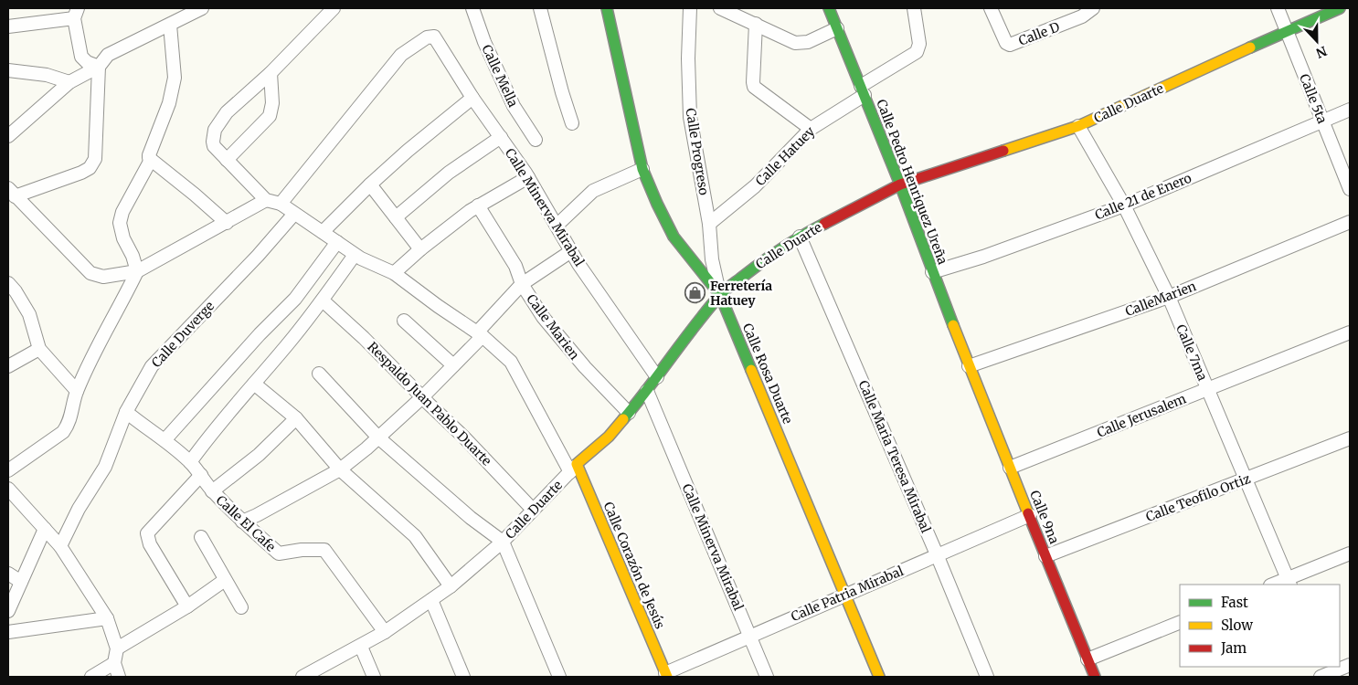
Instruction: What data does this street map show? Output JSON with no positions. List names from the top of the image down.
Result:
{
  "streets": {
    "street": [
      "Calle D",
      "Calle Mella",
      "Calle 5ta",
      "Calle Duarte",
      "Calle Progreso",
      "Calle Hatuey",
      "Calle Pedro Henriquez Ureña",
      "Calle 21 de Enero",
      "Calle Minerva Mirabal",
      "CalleMarien",
      "Calle Marien",
      "Calle Duverge",
      "Calle 7ma",
      "Calle Rosa Duarte",
      "Respaldo Juan Pablo Duarte",
      "Calle Jerusalem",
      "Calle Maria Teresa Mirabal",
      "Calle Teofilo Ortiz",
      "Calle 9na",
      "Calle El Cafe",
      "Calle Corazón de Jesús",
      "Calle Patria Mirabal"
    ]
  },
  "crossings": [
    ["Calle 5ta", "Calle Duarte"],
    ["Calle 5ta", "Calle 21 de Enero"],
    ["Calle Duarte", "Calle Progreso"],
    ["Calle Duarte", "Calle Pedro Henriquez Ureña"],
    ["Calle Duarte", "Calle Minerva Mirabal"],
    ["Calle Duarte", "Calle Marien"],
    ["Calle Duarte", "Calle 7ma"],
    ["Calle Duarte", "Calle Rosa Duarte"],
    ["Calle Duarte", "Respaldo Juan Pablo Duarte"],
    ["Calle Duarte", "Calle Maria Teresa Mirabal"],
    ["Calle Duarte", "Calle El Cafe"],
    ["Calle Duarte", "Calle Corazón de Jesús"],
    ["Calle Progreso", "Calle Hatuey"],
    ["Calle Progreso", "Calle Rosa Duarte"],
    ["Calle Hatuey", "Calle Pedro Henriquez Ureña"],
    ["Calle Pedro Henriquez Ureña", "Calle 21 de Enero"],
    ["Calle Pedro Henriquez Ureña", "CalleMarien"],
    ["Calle Pedro Henriquez Ureña", "Calle 9na"],
    ["Calle 21 de Enero", "Calle 7ma"],
    ["Calle Minerva Mirabal", "Calle Patria Mirabal"],
    ["CalleMarien", "Calle 7ma"],
    ["CalleMarien", "Calle 9na"],
    ["Calle Duverge", "Calle El Cafe"],
    ["Calle 7ma", "Calle Jerusalem"],
    ["Calle 7ma", "Calle Teofilo Ortiz"],
    ["Calle Rosa Duarte", "Calle Patria Mirabal"],
    ["Calle Jerusalem", "Calle 9na"],
    ["Calle Maria Teresa Mirabal", "Calle Patria Mirabal"],
    ["Calle Teofilo Ortiz", "Calle 9na"],
    ["Calle 9na", "Calle Patria Mirabal"],
    ["Calle Corazón de Jesús", "Calle Patria Mirabal"]
  ],
  "places": {
    "shop": ["Ferretería Hatuey"]
  },
  "legend": ["Fast", "Slow", "Jam"],
  "north": "bottom"
}
